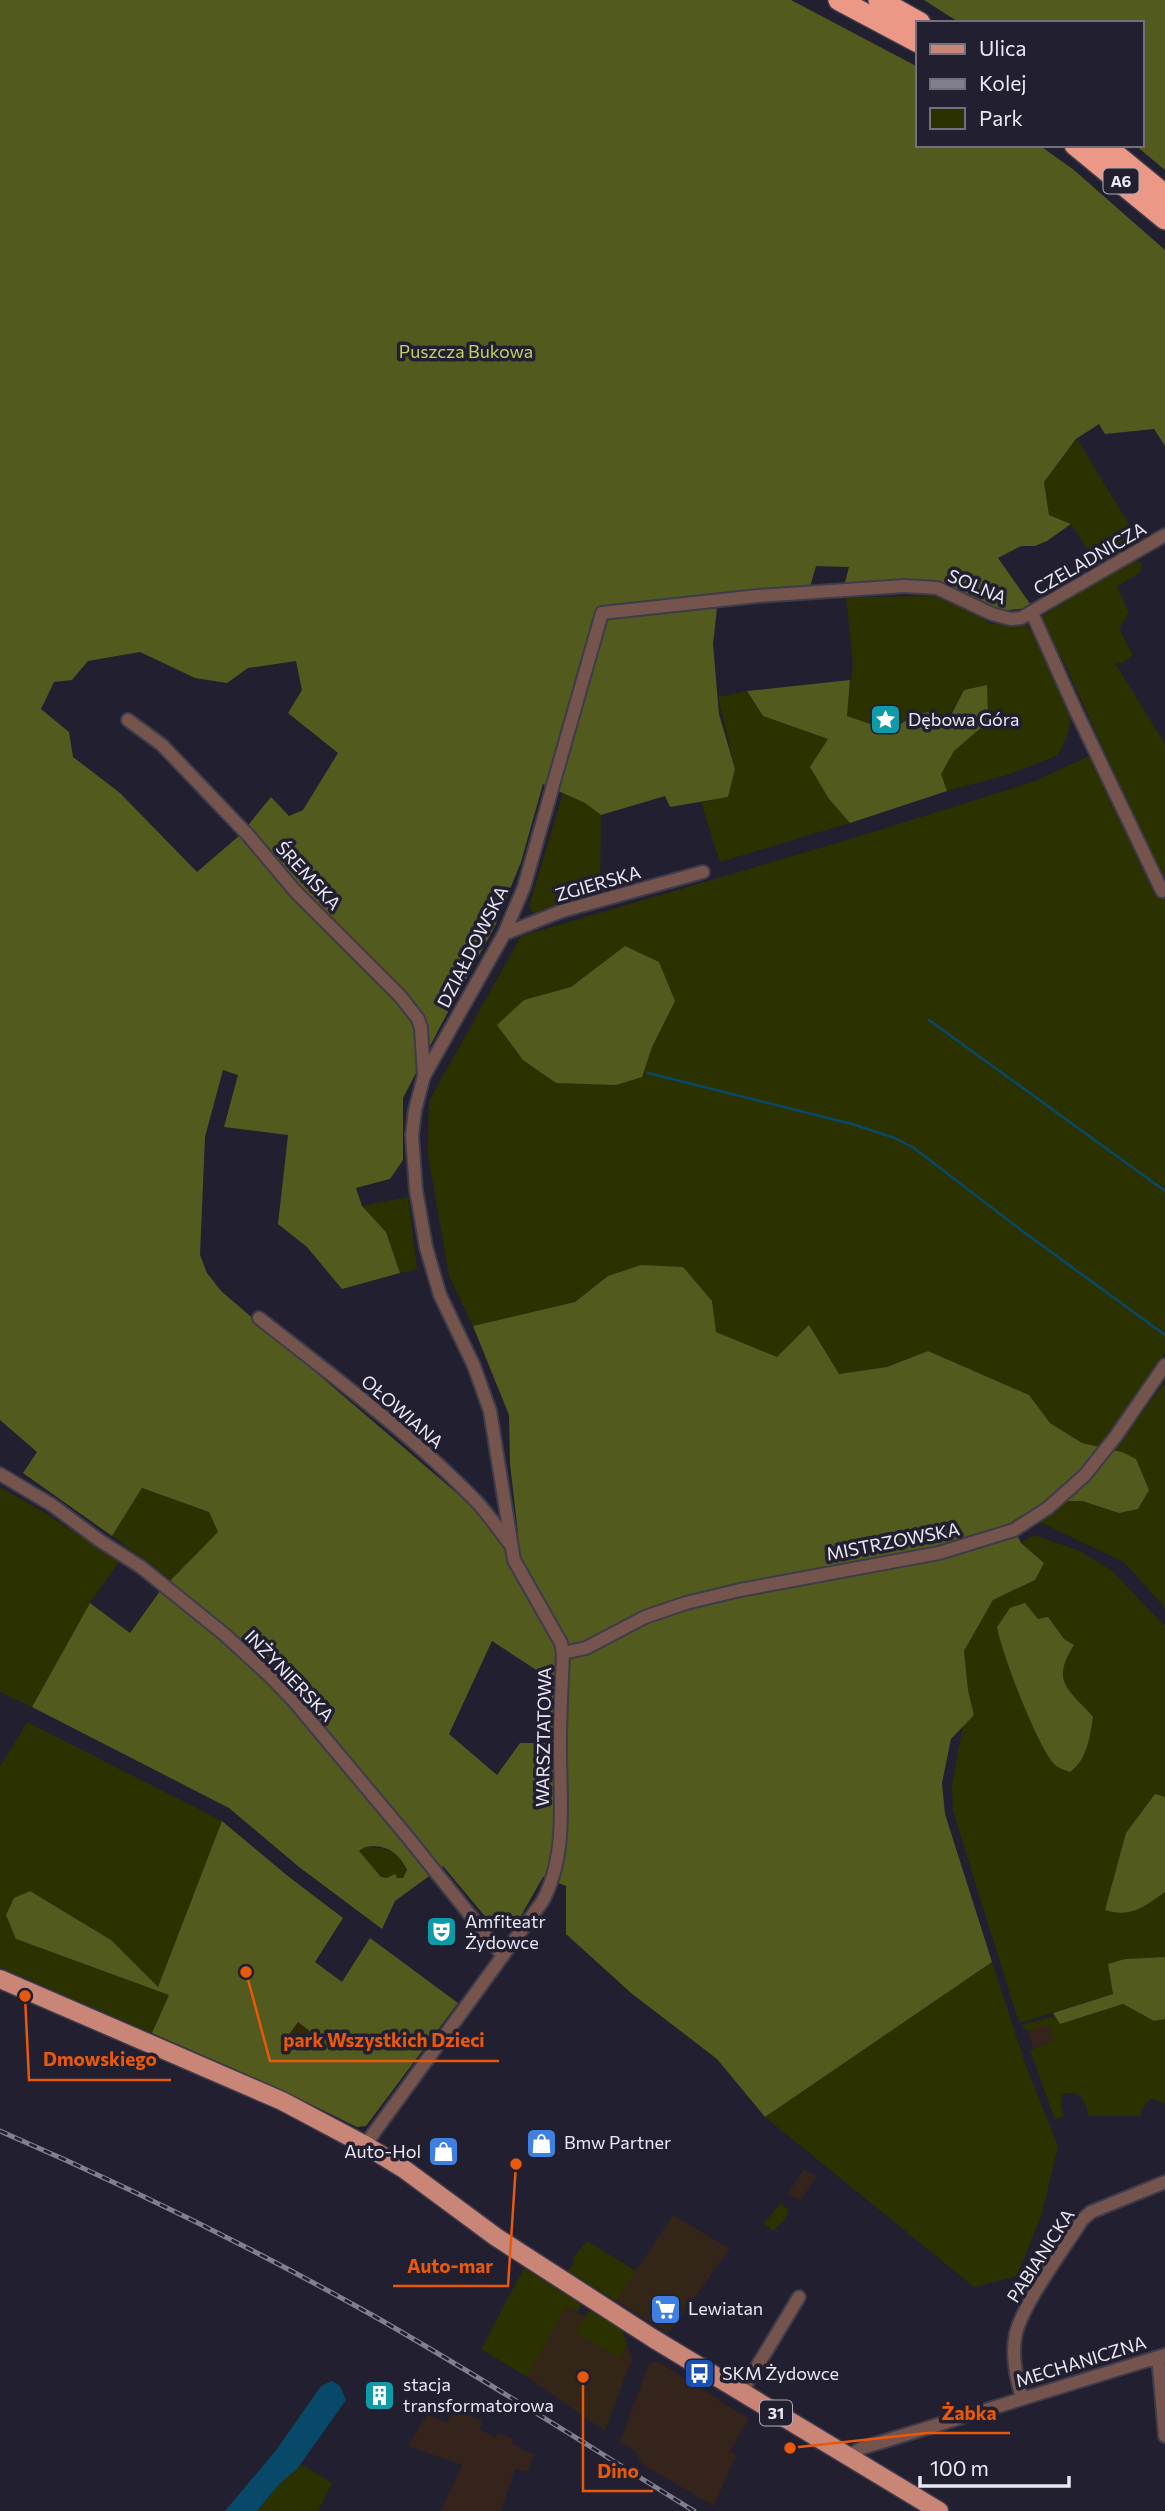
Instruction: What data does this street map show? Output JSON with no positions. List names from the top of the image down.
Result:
{
  "streets": {
    "highway": ["A6"],
    "main road": ["31"],
    "street": [
      "CZELADNICZA",
      "SOLNA",
      "ŚREMSKA",
      "ZGIERSKA",
      "DZIAŁDOWSKA",
      "OŁOWIANA",
      "MISTRZOWSKA",
      "INŻYNIERSKA",
      "WARSZTATOWA",
      "PABIANICKA",
      "MECHANICZNA"
    ]
  },
  "crossings": [
    ["CZELADNICZA", "SOLNA"],
    ["SOLNA", "DZIAŁDOWSKA"],
    ["ŚREMSKA", "DZIAŁDOWSKA"],
    ["ZGIERSKA", "DZIAŁDOWSKA"],
    ["DZIAŁDOWSKA", "WARSZTATOWA"],
    ["OŁOWIANA", "WARSZTATOWA"],
    ["MISTRZOWSKA", "WARSZTATOWA"],
    ["INŻYNIERSKA", "WARSZTATOWA"],
    ["WARSZTATOWA", "31"],
    ["PABIANICKA", "MECHANICZNA"],
    ["MECHANICZNA", "31"]
  ],
  "parks": ["Puszcza Bukowa"],
  "places": {
    "place": ["Dębowa Góra"],
    "theatre": ["Amfiteatr Żydowce"],
    "other": [
      "park Wszystkich Dzieci",
      "Dmowskiego",
      "Auto-mar",
      "Dino",
      "Żabka"
    ],
    "shop": ["Bmw Partner", "Auto-Hol"],
    "supermarket": ["Lewiatan"],
    "bus stop": ["SKM Żydowce"],
    "building": ["stacja transformatorowa"]
  },
  "legend": ["Ulica", "Kolej", "Park"],
  "scale_bar": "100 m"
}
